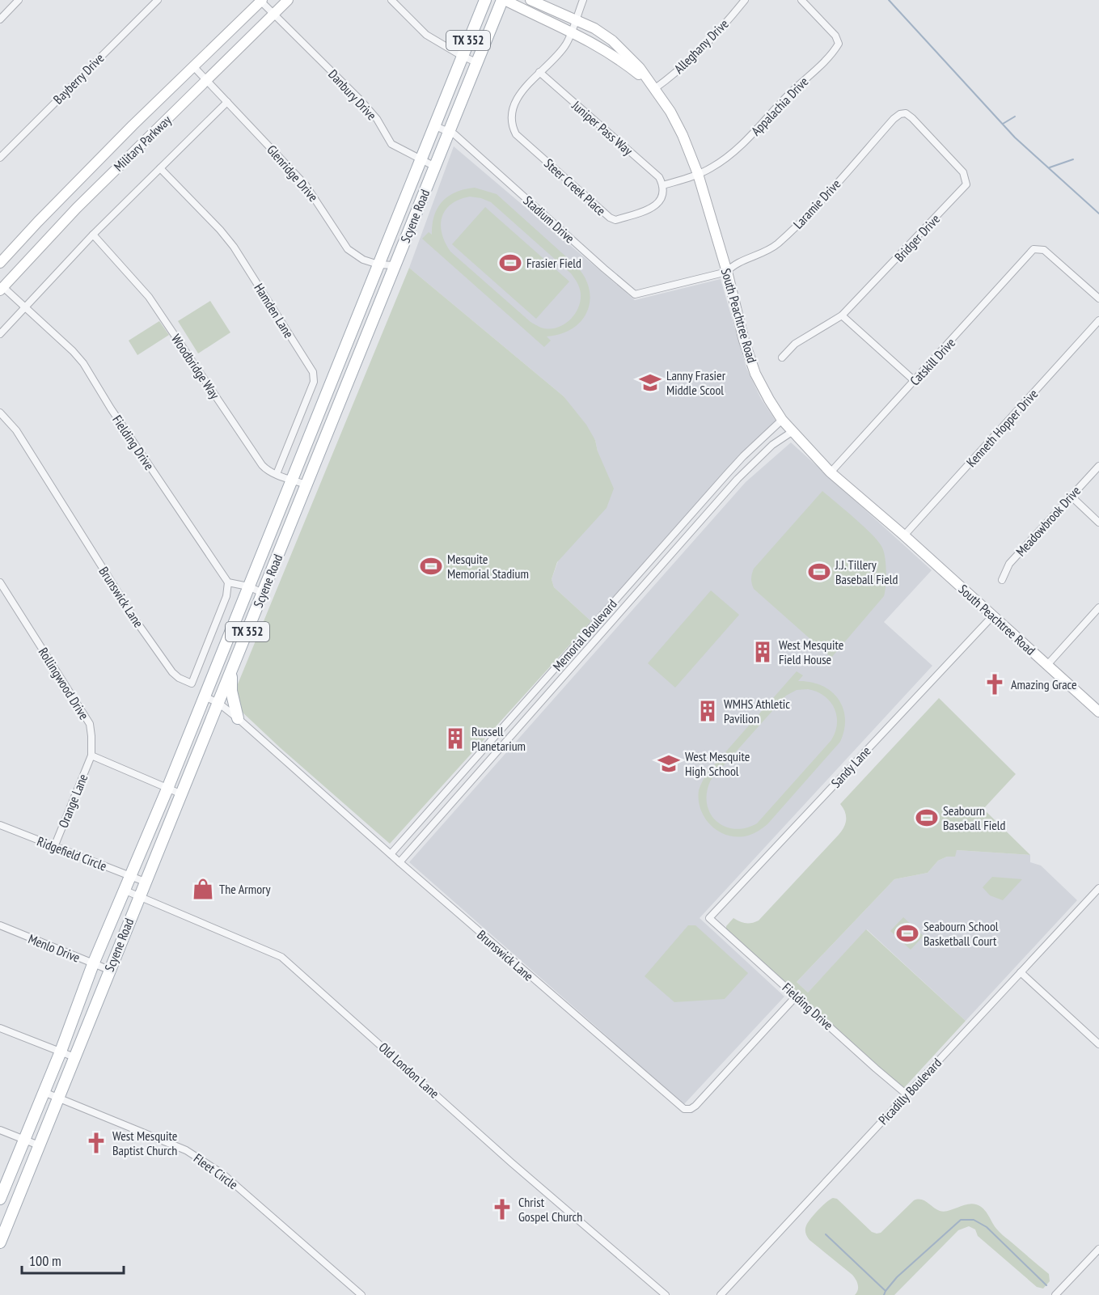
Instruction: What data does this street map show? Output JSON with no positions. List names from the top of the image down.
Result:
{
  "streets": {
    "main road": [
      "TX 352",
      "Military Parkway",
      "Scyene Road",
      "South Peachtree Road"
    ],
    "street": [
      "Alleghany Drive",
      "Bayberry Drive",
      "Danbury Drive",
      "Appalachia Drive",
      "Juniper Pass Way",
      "Glenridge Drive",
      "Steer Creek Place",
      "Laramie Drive",
      "Stadium Drive",
      "Bridger Drive",
      "Hamden Lane",
      "Catskill Drive",
      "Woodbridge Way",
      "Kenneth Hopper Drive",
      "Fielding Drive",
      "Meadowbrook Drive",
      "Brunswick Lane",
      "Memorial Boulevard",
      "Rollingwood Drive",
      "Sandy Lane",
      "Orange Lane",
      "Ridgefield Circle",
      "Menlo Drive",
      "Old London Lane",
      "Picadilly Boulevard",
      "Fleet Circle"
    ]
  },
  "crossings": [
    ["Alleghany Drive", "South Peachtree Road"],
    ["Danbury Drive", "Military Parkway"],
    ["Danbury Drive", "Scyene Road"],
    ["Appalachia Drive", "Juniper Pass Way"],
    ["Appalachia Drive", "Steer Creek Place"],
    ["Appalachia Drive", "South Peachtree Road"],
    ["Juniper Pass Way", "Steer Creek Place"],
    ["Military Parkway", "Glenridge Drive"],
    ["Military Parkway", "Fielding Drive"],
    ["Glenridge Drive", "Scyene Road"],
    ["Laramie Drive", "Stadium Drive"],
    ["Laramie Drive", "Bridger Drive"],
    ["Laramie Drive", "South Peachtree Road"],
    ["Scyene Road", "Stadium Drive"],
    ["Scyene Road", "Woodbridge Way"],
    ["Scyene Road", "Brunswick Lane"],
    ["Scyene Road", "Ridgefield Circle"],
    ["Scyene Road", "Menlo Drive"],
    ["Scyene Road", "Old London Lane"],
    ["Scyene Road", "Fleet Circle"],
    ["Stadium Drive", "South Peachtree Road"],
    ["Hamden Lane", "Woodbridge Way"],
    ["South Peachtree Road", "Catskill Drive"],
    ["South Peachtree Road", "Kenneth Hopper Drive"],
    ["South Peachtree Road", "Memorial Boulevard"],
    ["South Peachtree Road", "Sandy Lane"],
    ["Fielding Drive", "Brunswick Lane"],
    ["Fielding Drive", "Sandy Lane"],
    ["Fielding Drive", "Picadilly Boulevard"],
    ["Brunswick Lane", "Memorial Boulevard"],
    ["Rollingwood Drive", "Orange Lane"],
    ["Orange Lane", "Ridgefield Circle"]
  ],
  "places": {
    "sports": [
      "Frasier Field",
      "Mesquite Memorial Stadium",
      "J.J. Tillery Baseball Field",
      "Seabourn Baseball Field",
      "Seabourn School Basketball Court"
    ],
    "school or university": ["Lanny Frasier Middle Scool", "West Mesquite High School"],
    "building": ["West Mesquite Field House", "WMHS Athletic Pavilion", "Russell Planetarium"],
    "church": ["Amazing Grace", "West Mesquite Baptist Church", "Christ Gospel Church"],
    "shop": ["The Armory"]
  },
  "scale_bar": "100 m"
}
